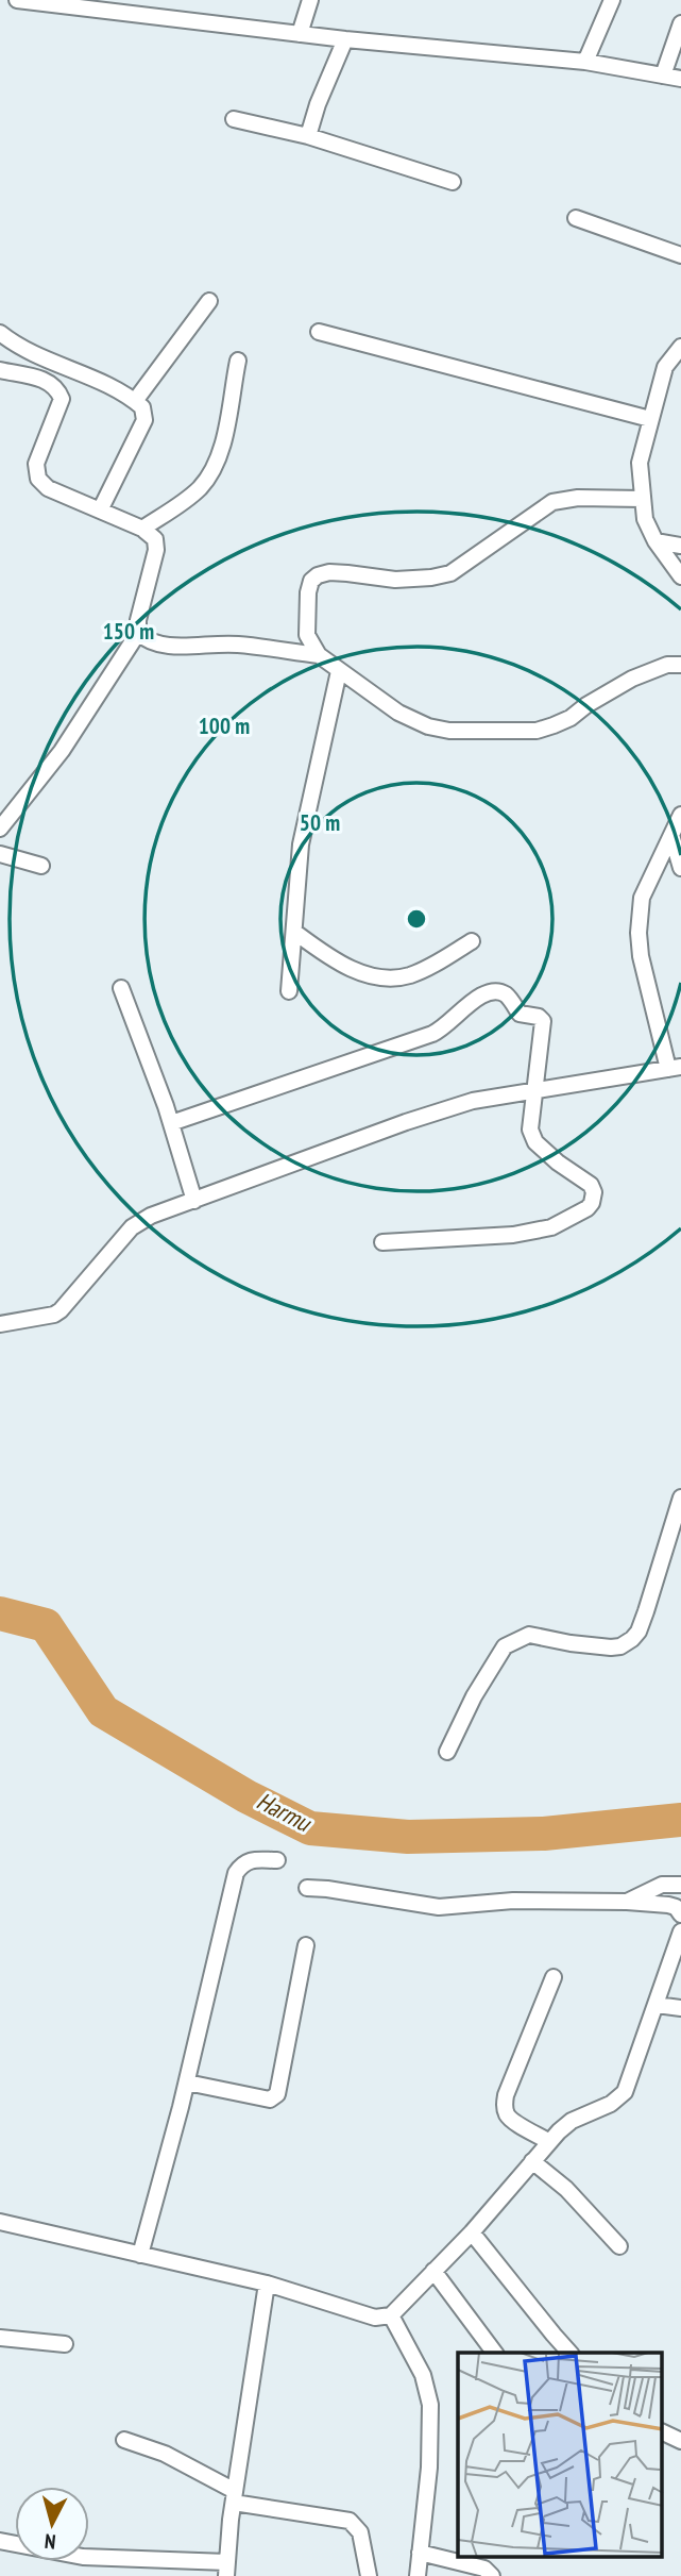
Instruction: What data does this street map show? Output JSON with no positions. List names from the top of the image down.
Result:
{
  "water": ["Harmu"],
  "north": "bottom",
  "rings": ["150 m", "100 m", "50 m"]
}
